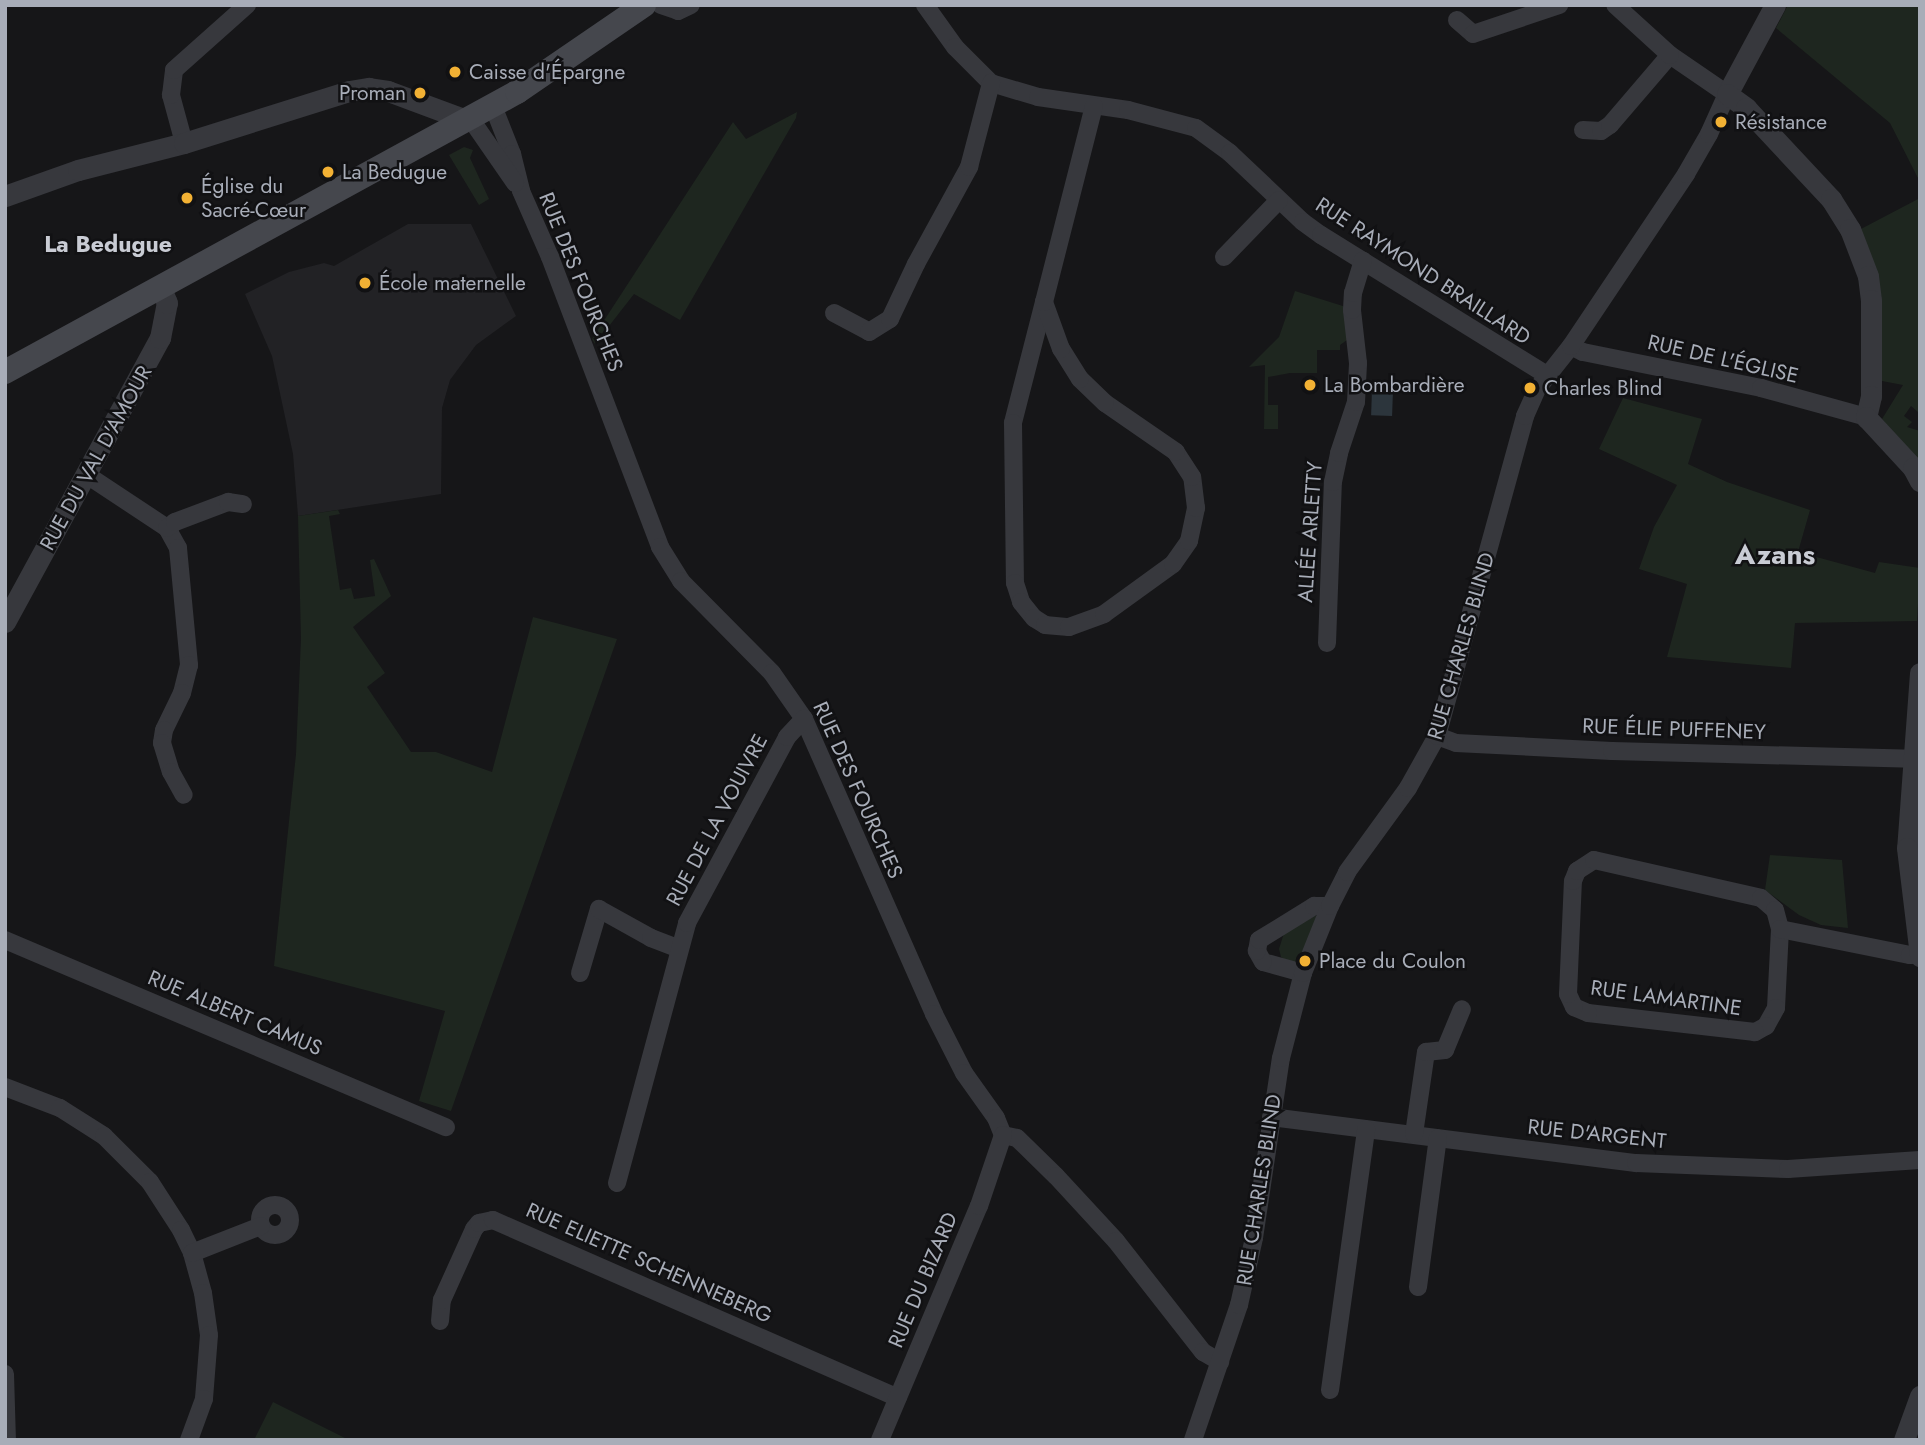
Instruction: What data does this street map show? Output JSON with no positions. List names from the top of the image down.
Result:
{
  "streets": {
    "street": [
      "RUE RAYMOND BRAILLARD",
      "RUE DES FOURCHES",
      "RUE DE L'ÉGLISE",
      "RUE DU VAL D'AMOUR",
      "ALLÉE ARLETTY",
      "RUE CHARLES BLIND",
      "RUE ÉLIE PUFFENEY",
      "RUE DE LA VOUIVRE",
      "RUE LAMARTINE",
      "RUE ALBERT CAMUS",
      "RUE D'ARGENT",
      "RUE ELIETTE SCHENNEBERG",
      "RUE DU BIZARD"
    ]
  },
  "crossings": [
    ["RUE RAYMOND BRAILLARD", "ALLÉE ARLETTY"],
    ["RUE RAYMOND BRAILLARD", "RUE CHARLES BLIND"],
    ["RUE DES FOURCHES", "RUE DE LA VOUIVRE"],
    ["RUE DES FOURCHES", "RUE DU BIZARD"],
    ["RUE DE L'ÉGLISE", "RUE CHARLES BLIND"],
    ["RUE CHARLES BLIND", "RUE ÉLIE PUFFENEY"],
    ["RUE CHARLES BLIND", "RUE D'ARGENT"],
    ["RUE ELIETTE SCHENNEBERG", "RUE DU BIZARD"]
  ],
  "districts": ["La Bedugue", "Azans"],
  "places": [
    "Caisse d'Épargne",
    "Proman",
    "Résistance",
    "La Bedugue",
    "Église du Sacré-Cœur",
    "École maternelle",
    "La Bombardière",
    "Charles Blind",
    "Place du Coulon"
  ]
}
